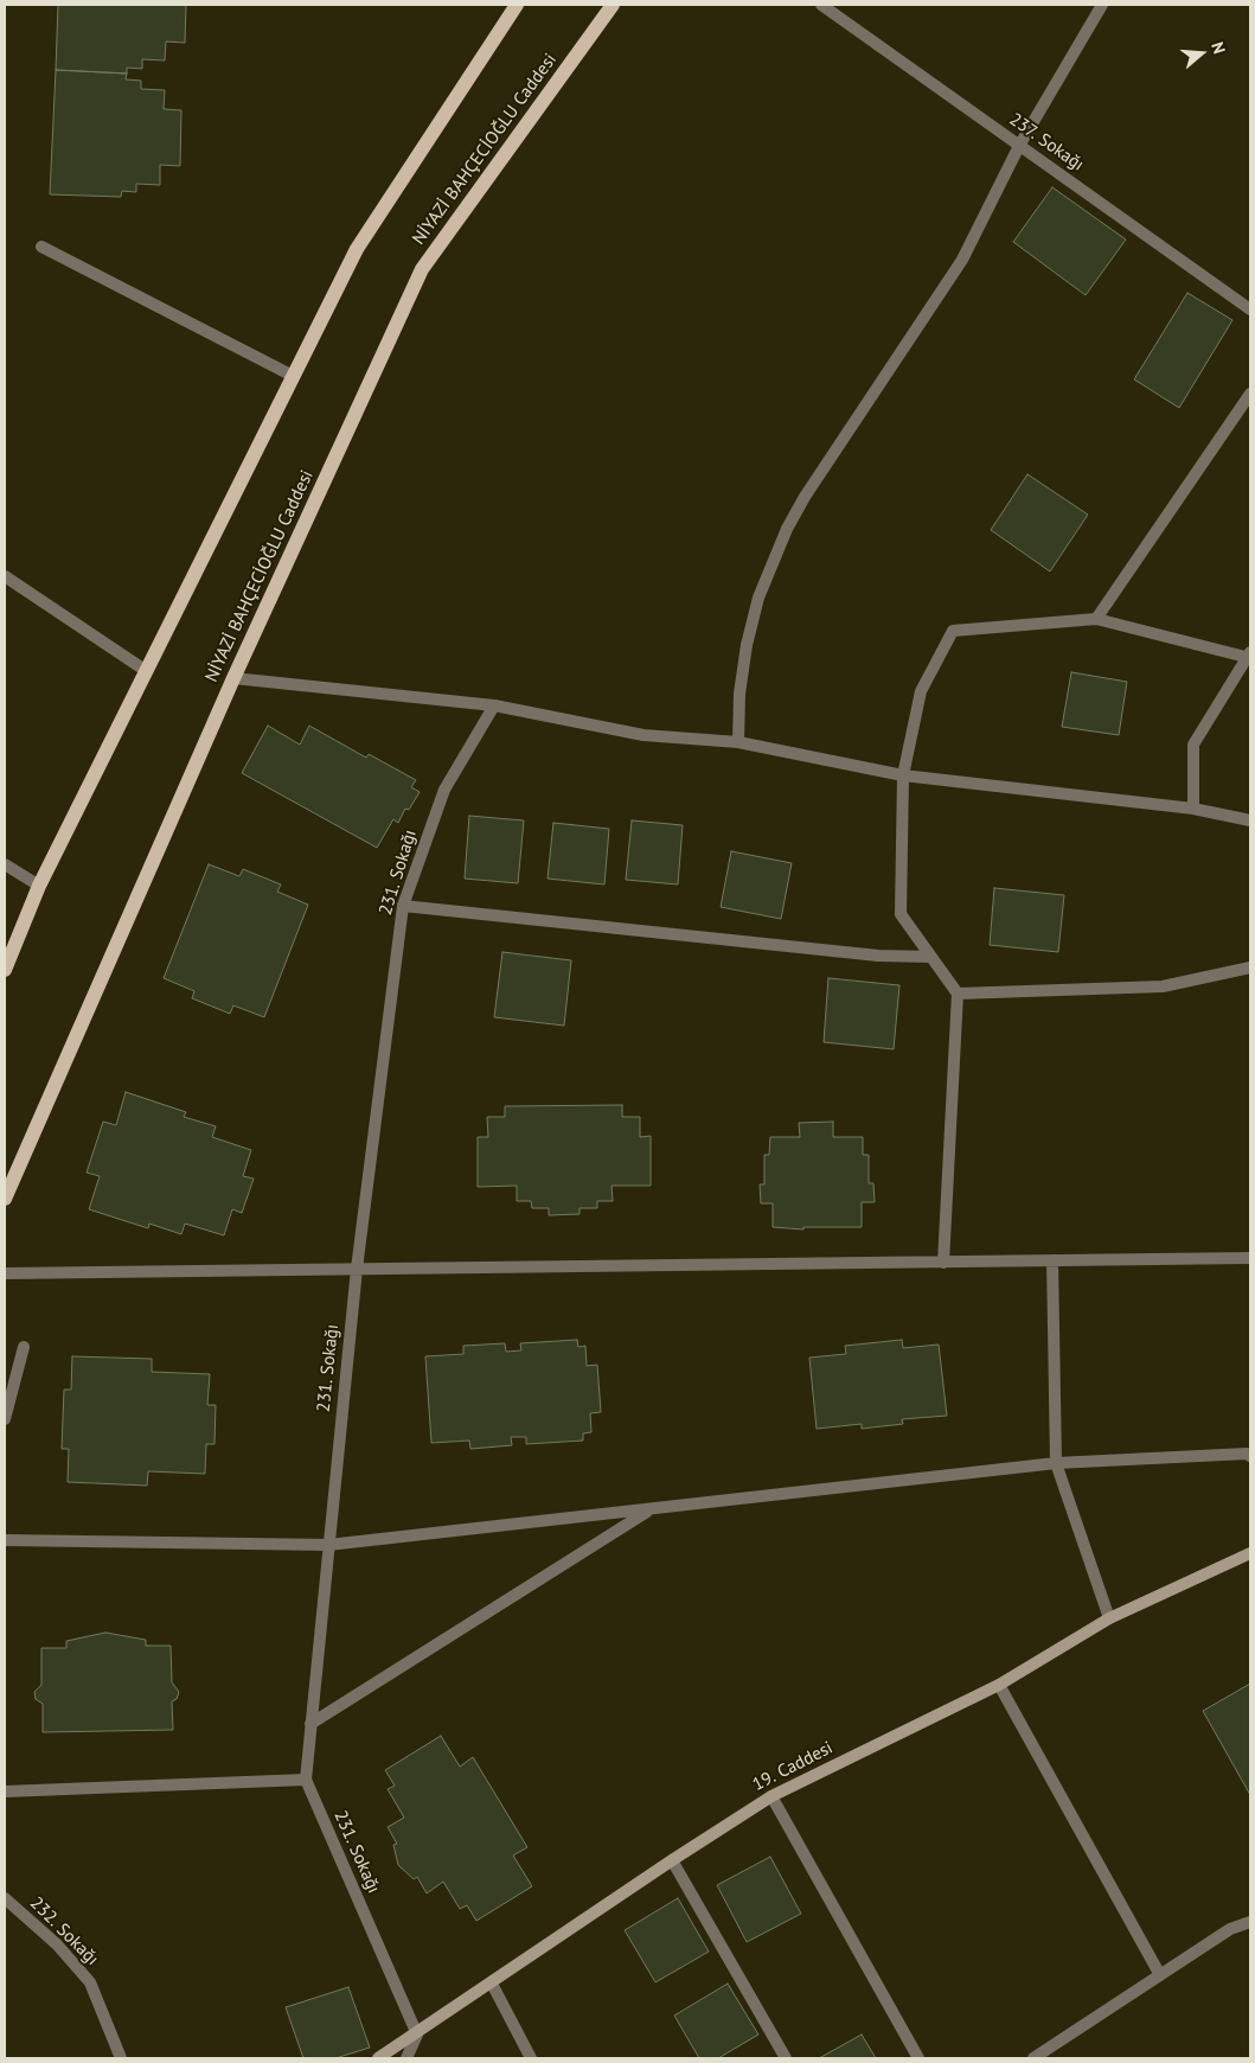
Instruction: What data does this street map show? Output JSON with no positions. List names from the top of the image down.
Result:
{
  "streets": {
    "main road": ["NİYAZİ BAHÇECİOĞLU Caddesi"],
    "street": [
      "237. Sokağı",
      "231. Sokağı",
      "19. Caddesi",
      "232. Sokağı"
    ]
  },
  "crossings": [
    ["231. Sokağı", "19. Caddesi"]
  ],
  "north": "right"
}
